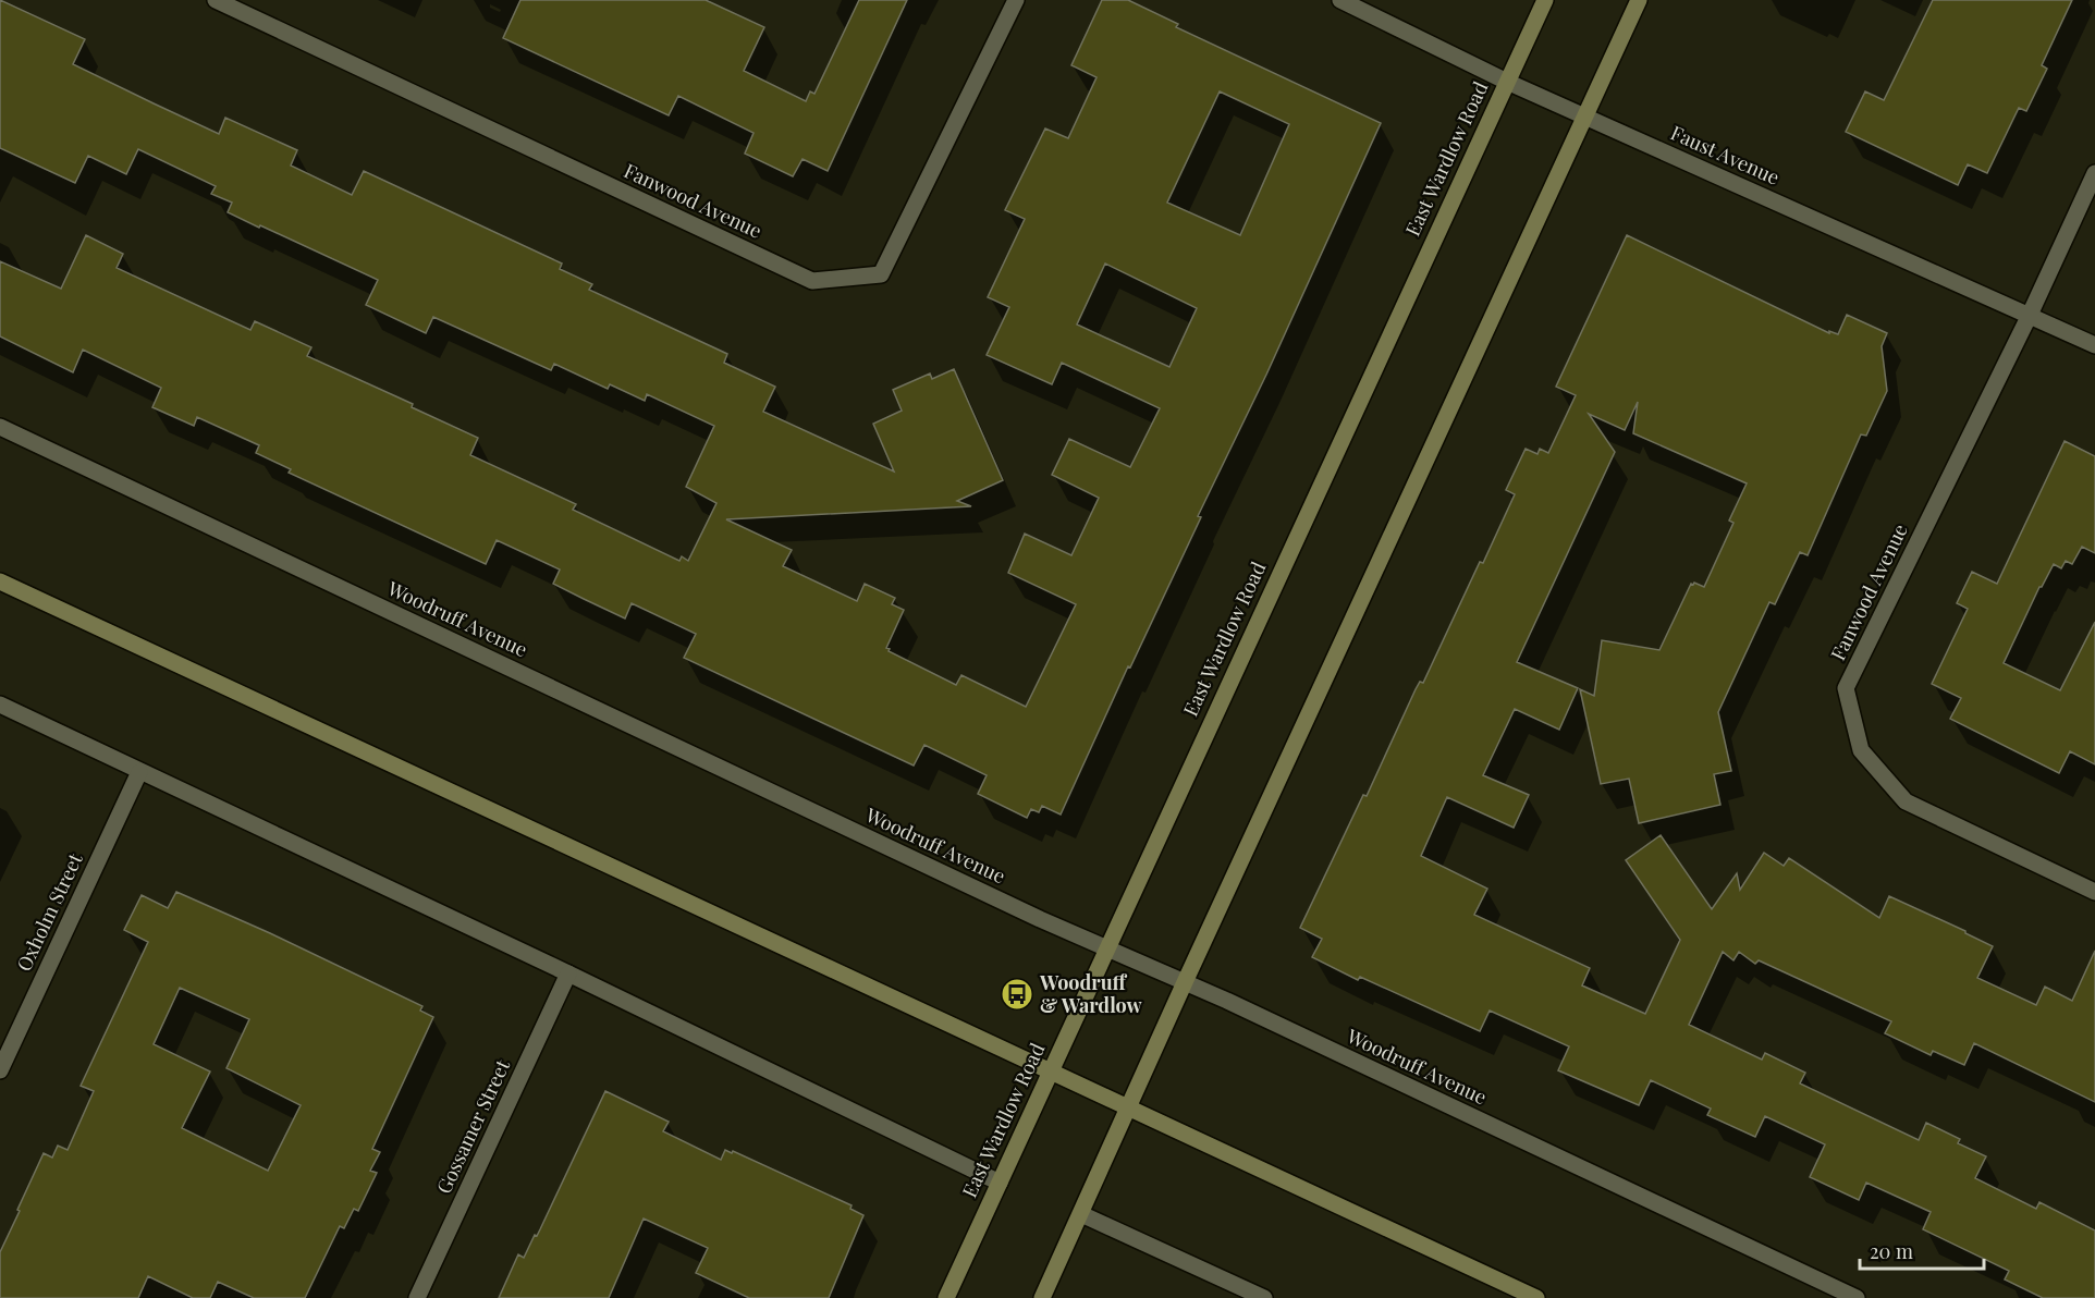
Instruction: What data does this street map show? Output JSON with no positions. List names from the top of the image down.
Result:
{
  "streets": {
    "main road": ["East Wardlow Road"],
    "street": [
      "Faust Avenue",
      "Fanwood Avenue",
      "Woodruff Avenue",
      "Oxholm Street",
      "Gossamer Street"
    ]
  },
  "crossings": [
    ["Faust Avenue", "East Wardlow Road"],
    ["Faust Avenue", "Fanwood Avenue"],
    ["East Wardlow Road", "Woodruff Avenue"]
  ],
  "places": {
    "bus stop": ["Woodruff & Wardlow"]
  },
  "scale_bar": "20 m"
}
